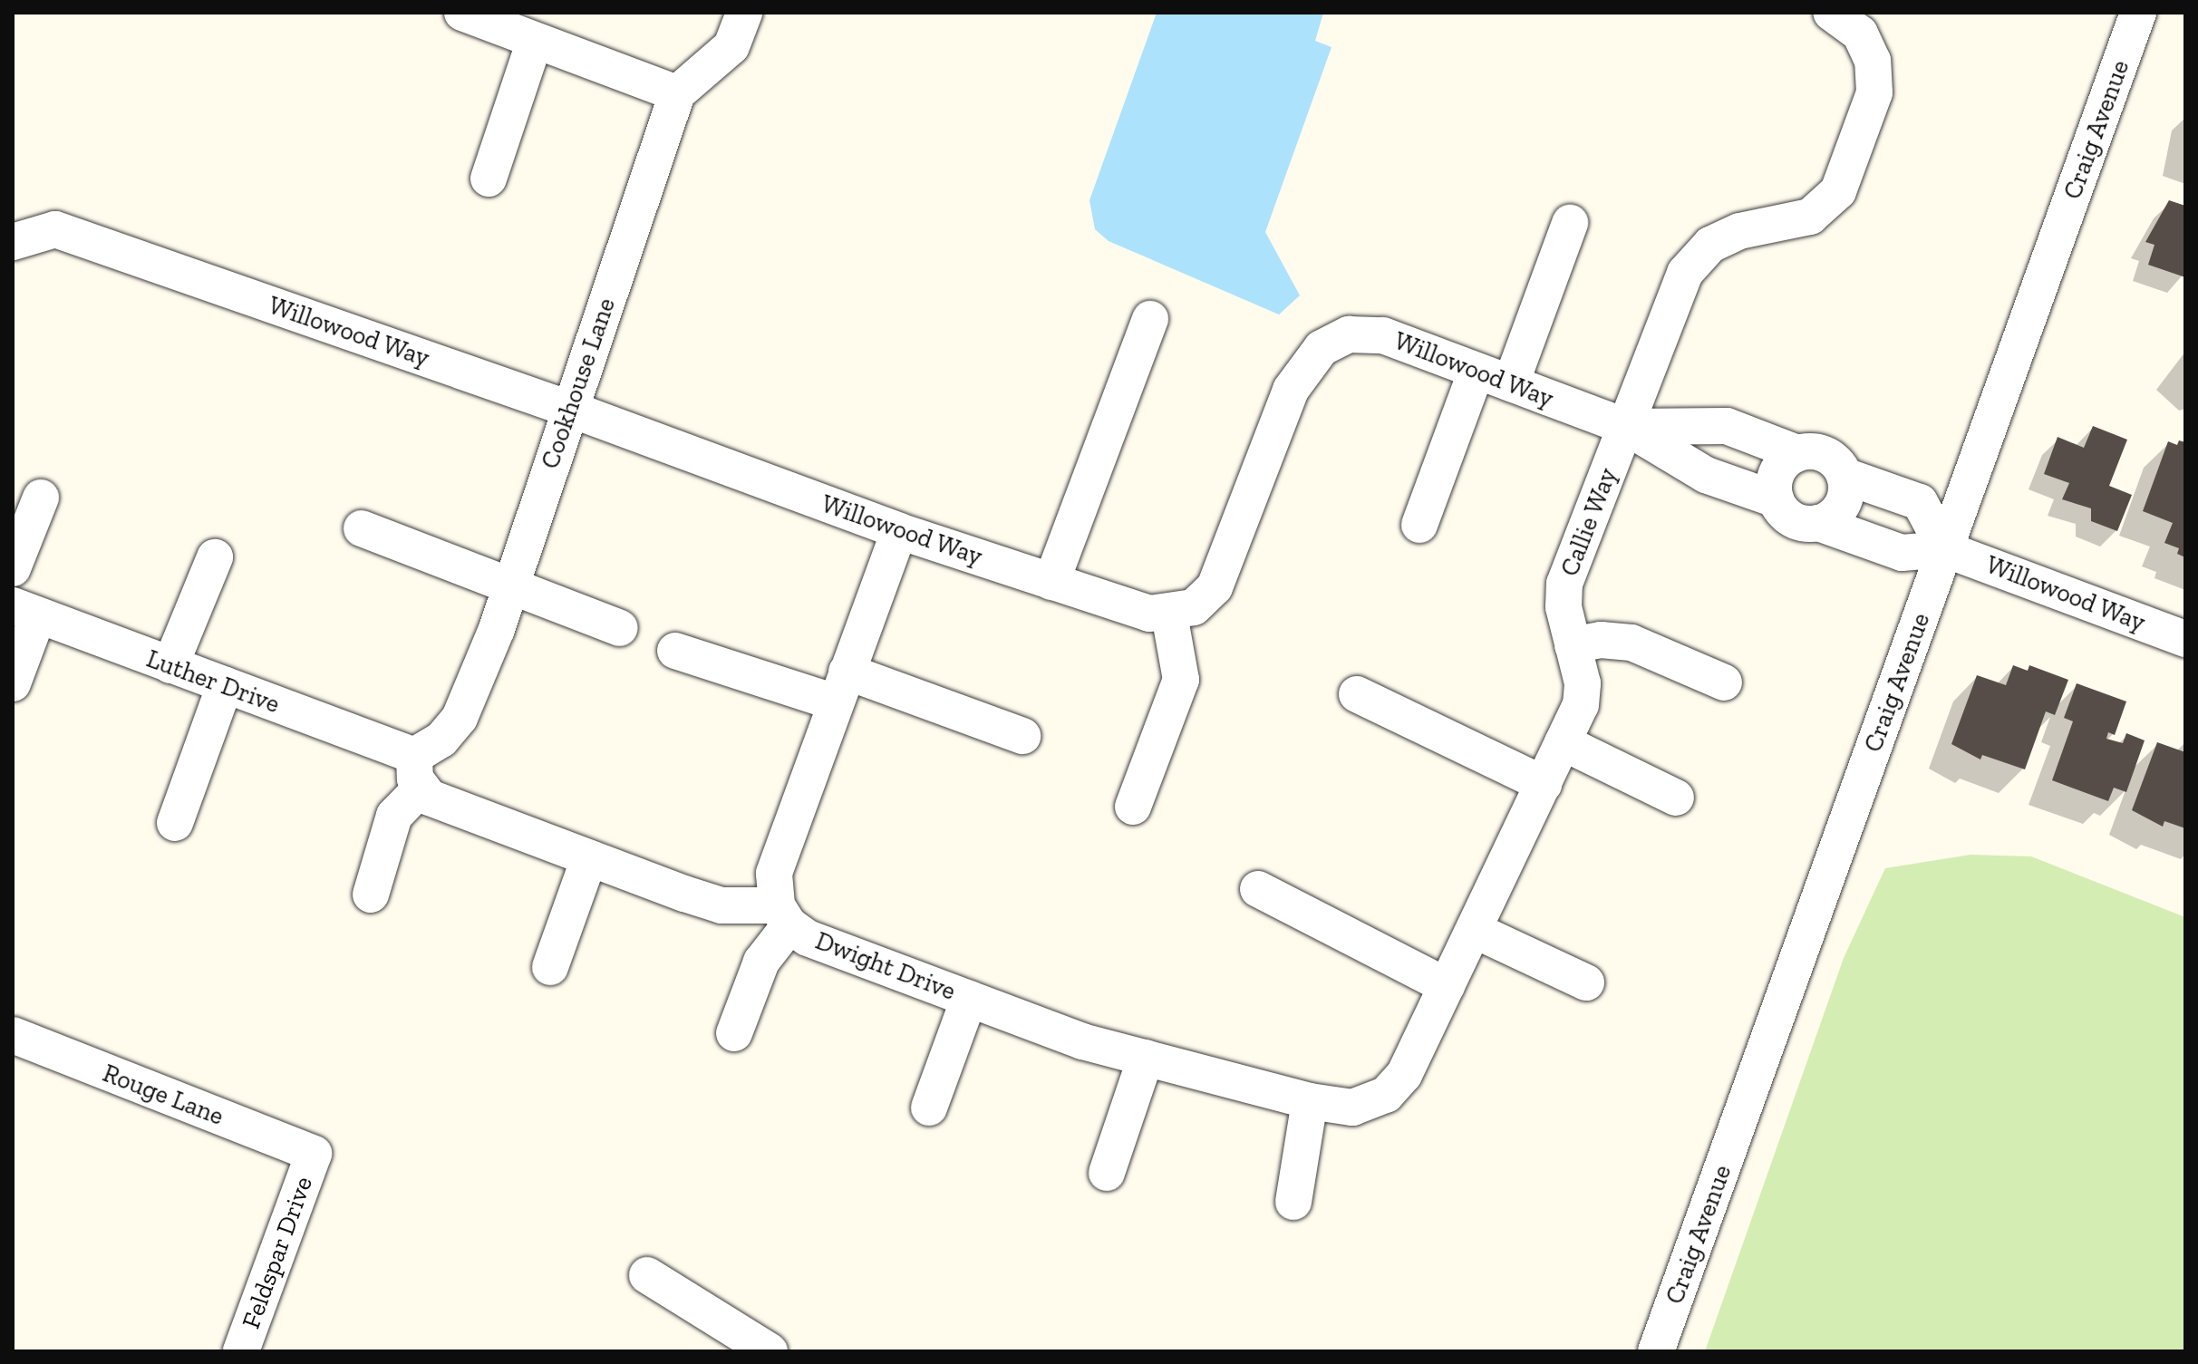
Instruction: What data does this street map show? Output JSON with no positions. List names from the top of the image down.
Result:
{
  "streets": {
    "street": [
      "Craig Avenue",
      "Willowood Way",
      "Cookhouse Lane",
      "Callie Way",
      "Luther Drive",
      "Dwight Drive",
      "Rouge Lane",
      "Feldspar Drive"
    ]
  },
  "crossings": [
    ["Craig Avenue", "Willowood Way"],
    ["Willowood Way", "Cookhouse Lane"],
    ["Willowood Way", "Callie Way"],
    ["Cookhouse Lane", "Luther Drive"],
    ["Callie Way", "Dwight Drive"],
    ["Luther Drive", "Dwight Drive"],
    ["Rouge Lane", "Feldspar Drive"]
  ]
}
